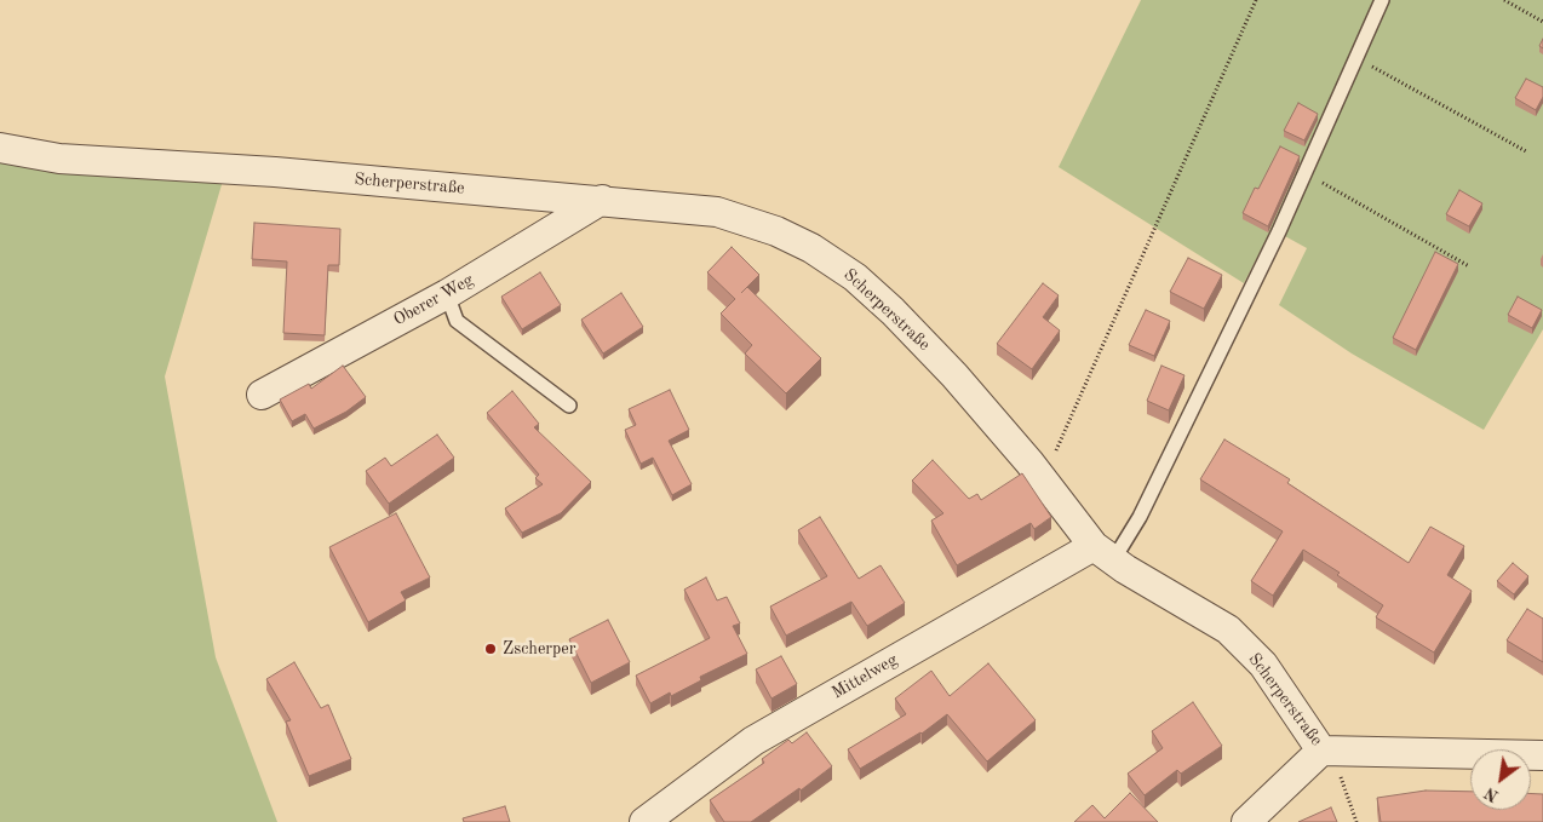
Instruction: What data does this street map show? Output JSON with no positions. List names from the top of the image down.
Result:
{
  "streets": {
    "street": ["Scherperstraße", "Oberer Weg", "Mittelweg"]
  },
  "crossings": [
    ["Scherperstraße", "Oberer Weg"],
    ["Scherperstraße", "Mittelweg"]
  ],
  "places": ["Zscherper"],
  "north": "bottom left"
}
